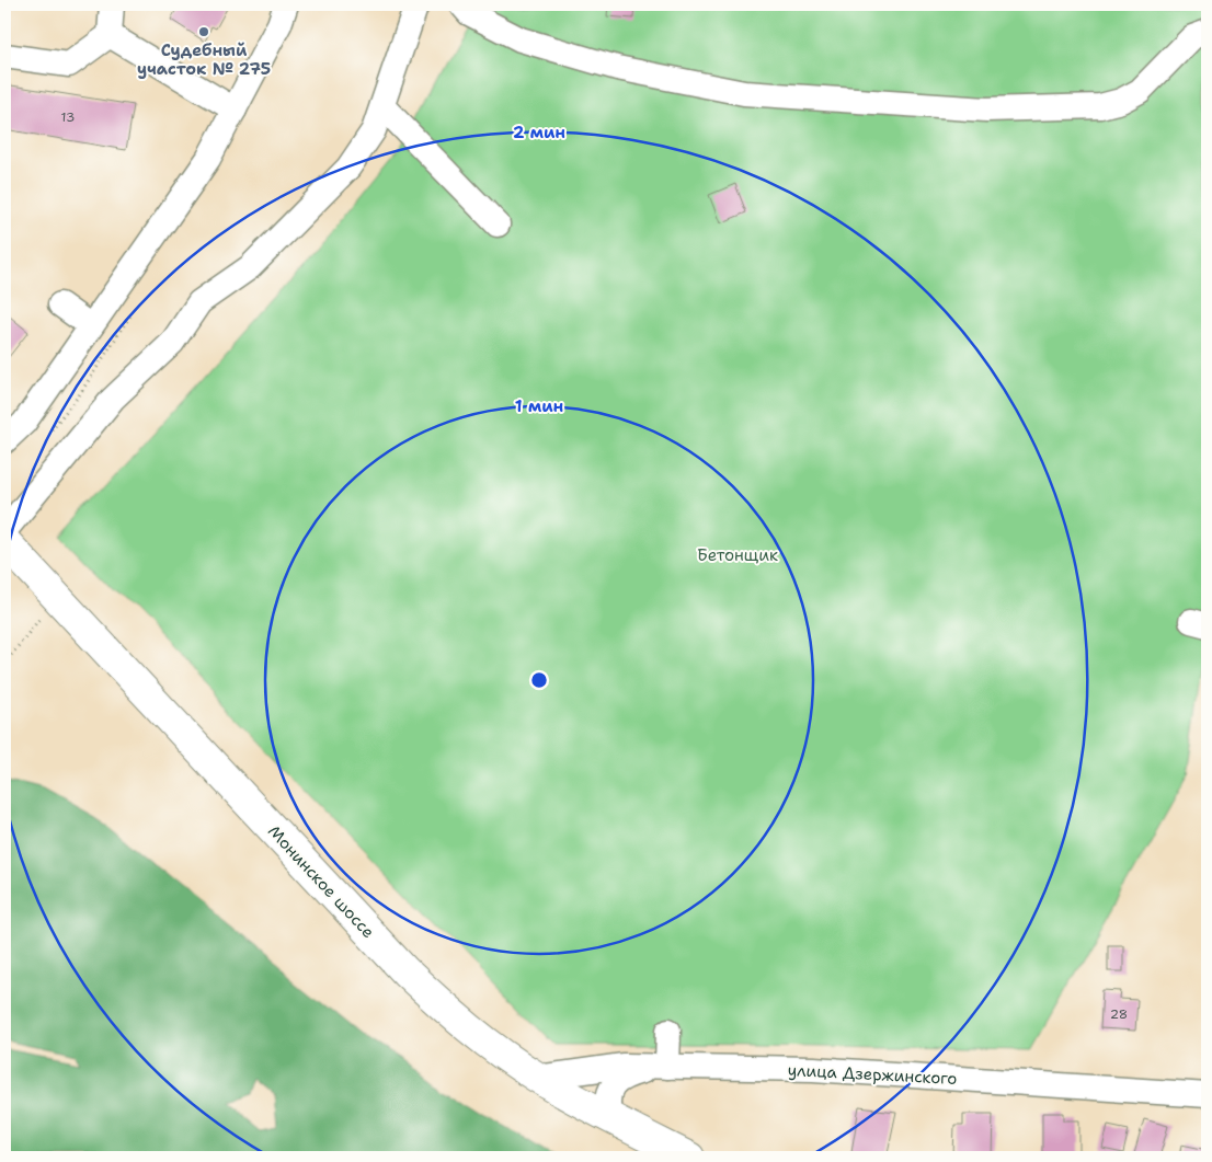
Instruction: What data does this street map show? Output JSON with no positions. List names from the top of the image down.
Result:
{
  "streets": {
    "main road": ["Монинское шоссе"],
    "street": ["улица Дзержинского"]
  },
  "crossings": [
    ["Монинское шоссе", "улица Дзержинского"]
  ],
  "parks": ["Бетонщик"],
  "places": ["Судебный участок № 275"],
  "house_numbers": ["13", "28"],
  "rings": ["2 мин", "1 мин"]
}
